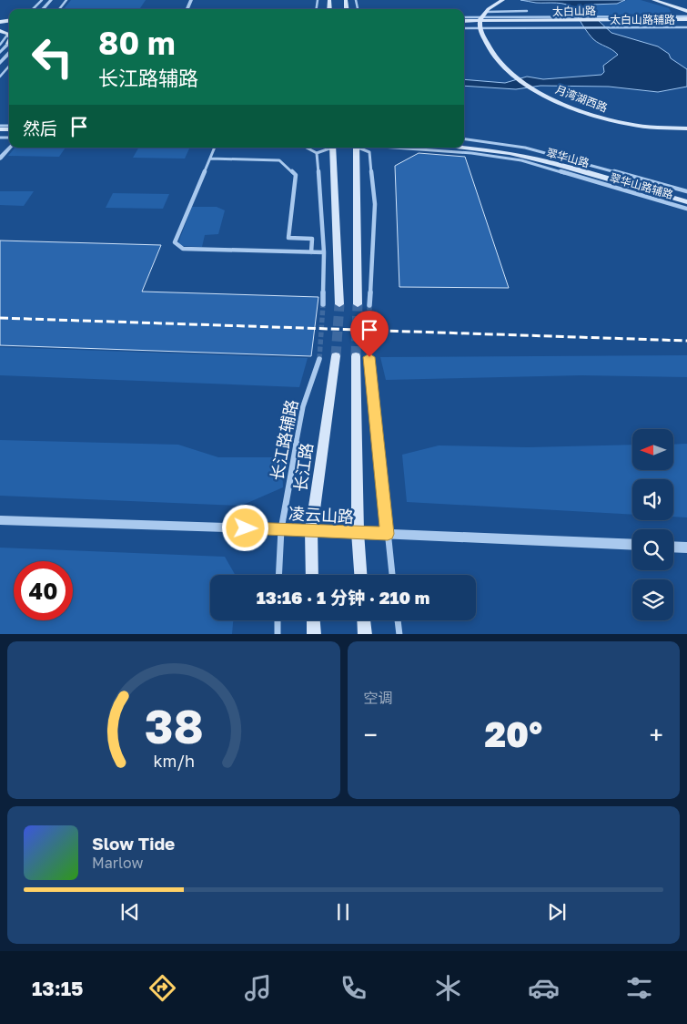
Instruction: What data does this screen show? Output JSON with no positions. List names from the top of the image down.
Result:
{
  "streets": {
    "main road": [
      "太白山路",
      "月湾湖西路",
      "翠华山路",
      "长江路"
    ],
    "street": ["翠华山路辅路", "长江路辅路", "凌云山路"]
  },
  "crossings": [
    ["太白山路", "月湾湖西路"],
    ["长江路辅路", "凌云山路"],
    ["长江路", "凌云山路"]
  ],
  "north": "left",
  "page": {
    "turn": ["80 m", "长江路辅路"],
    "then": "然后",
    "limit": "40",
    "trip": "13:16 · 1 分钟 · 210 m",
    "tile": "空调",
    "heat": ["−", "20°", "+"],
    "song": ["Slow Tide", "Marlow"],
    "tabs": "13:15",
    "gauge": ["38", "km/h"]
  }
}
